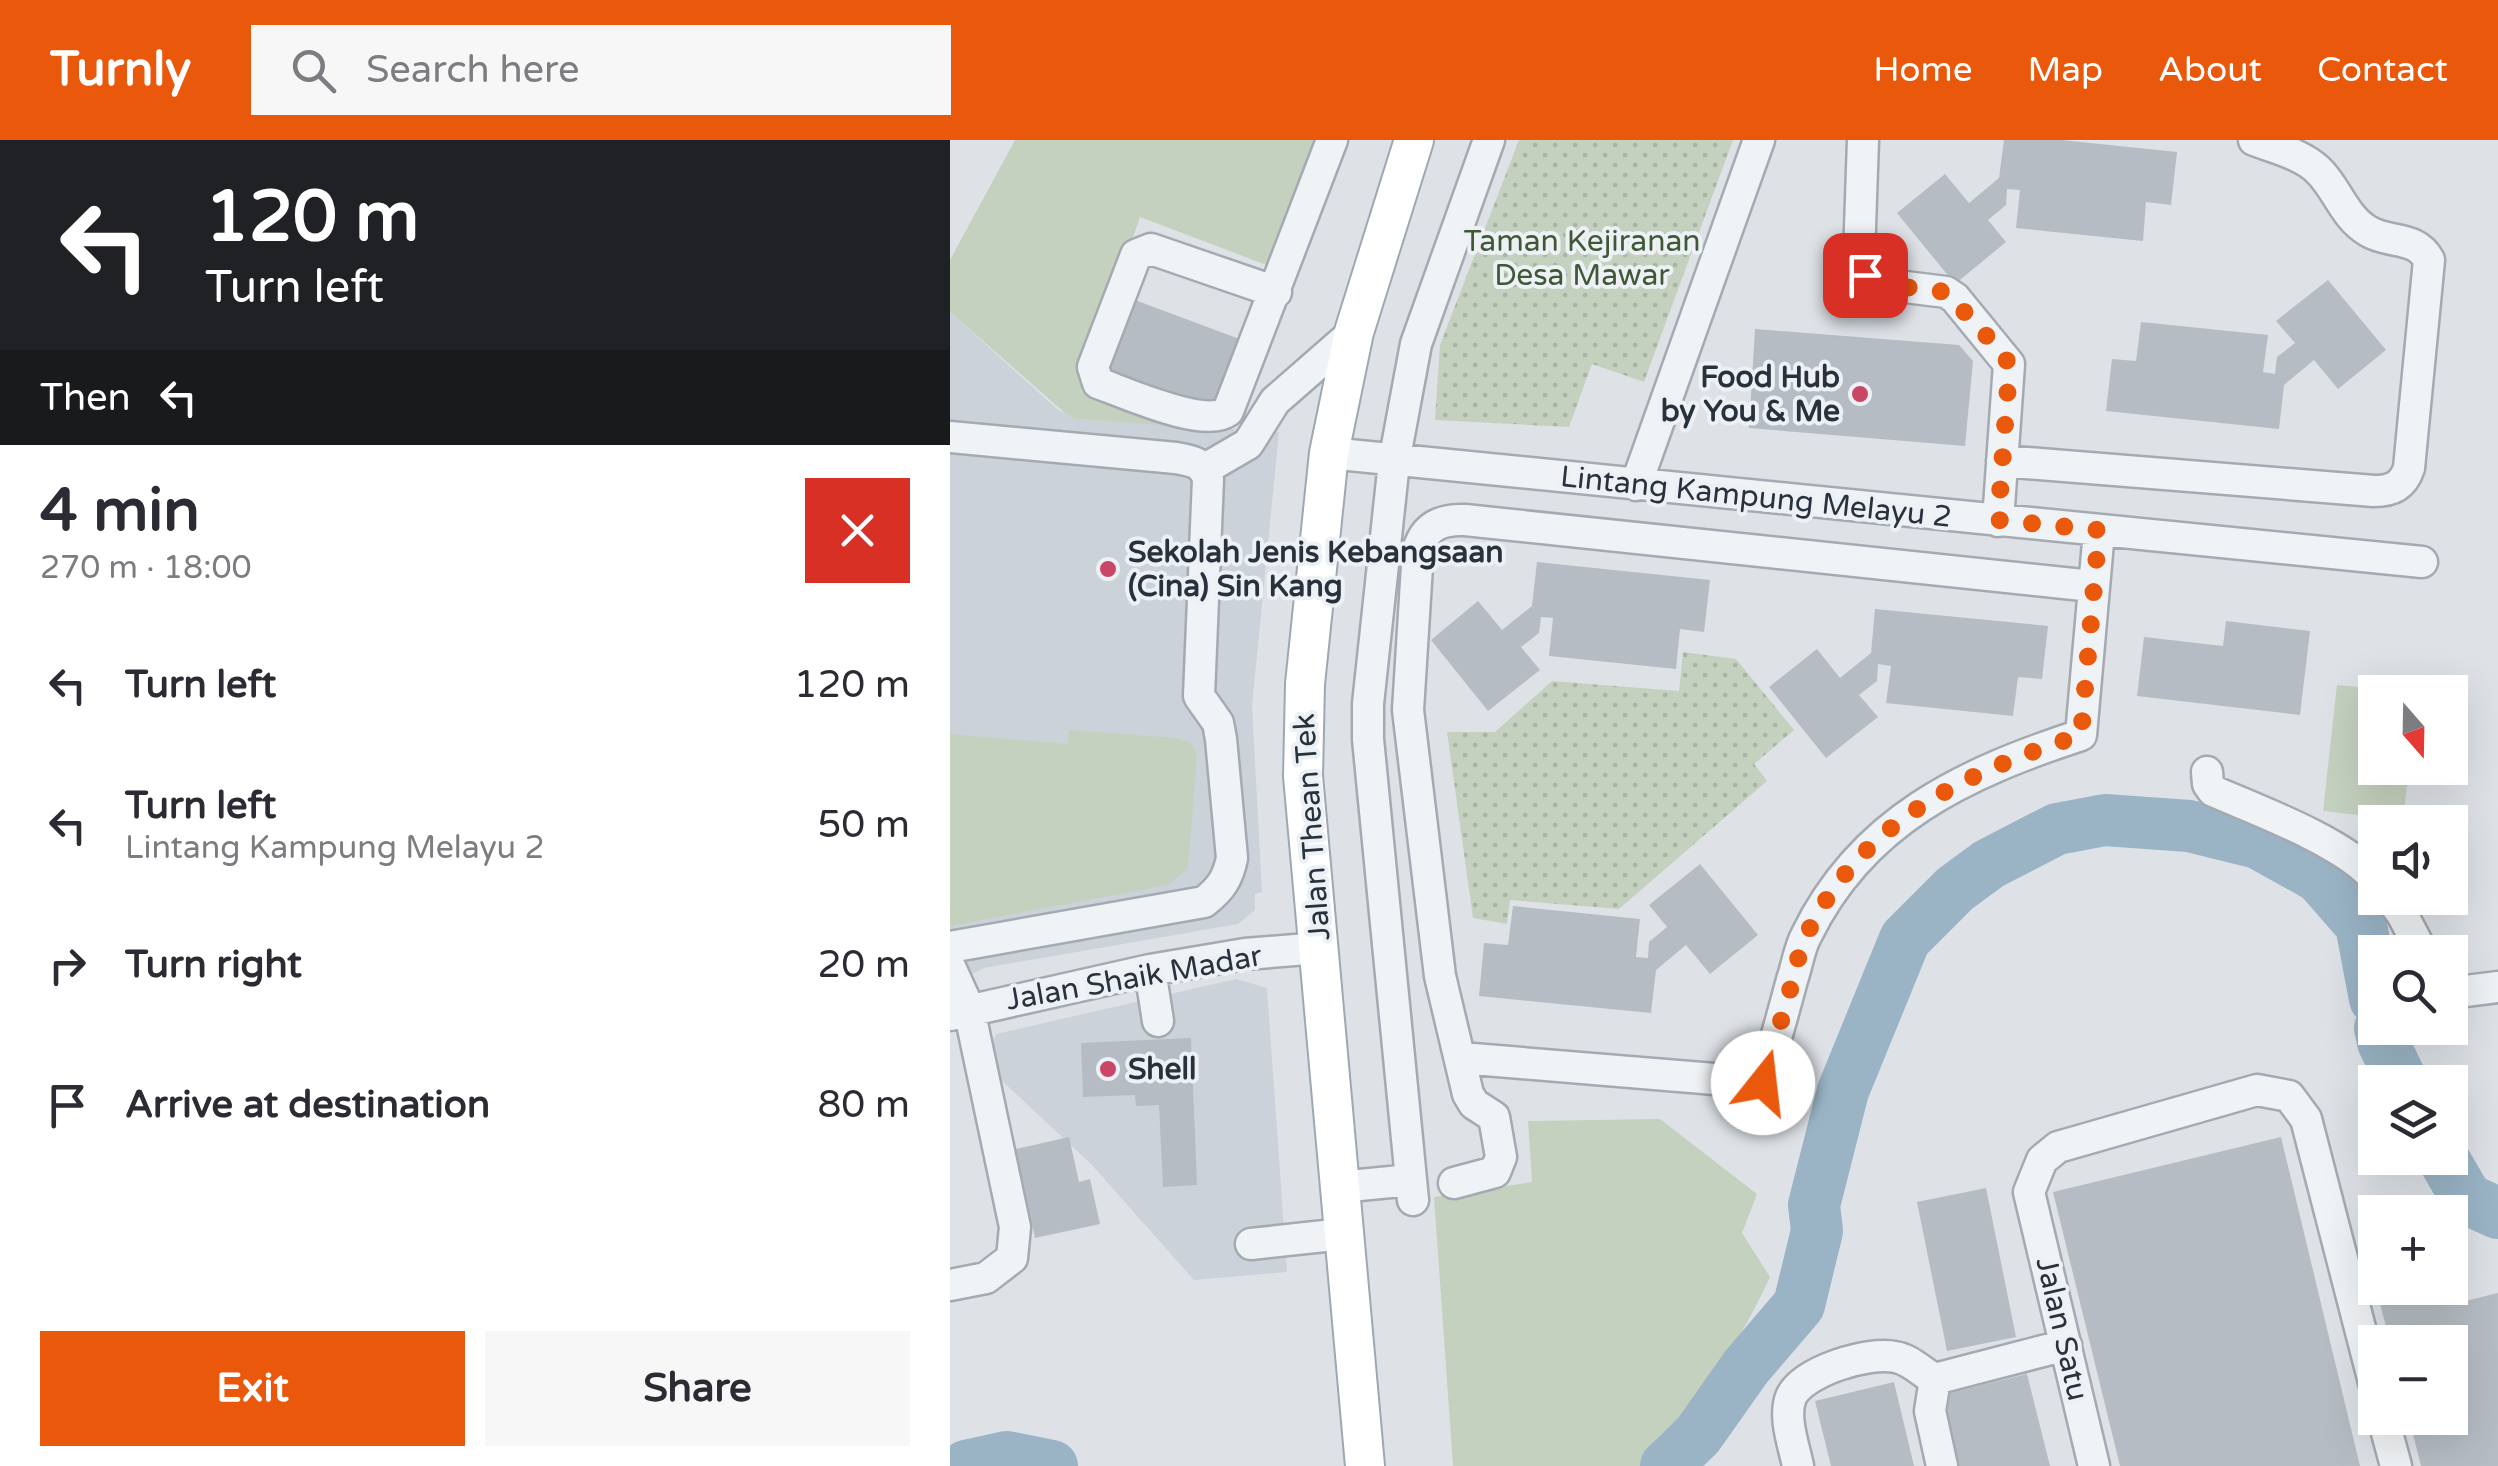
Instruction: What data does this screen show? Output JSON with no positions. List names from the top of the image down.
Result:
{
  "streets": {
    "main road": ["Jalan Thean Tek"],
    "street": ["Lintang Kampung Melayu 2", "Jalan Shaik Madar", "Jalan Satu"]
  },
  "crossings": [
    ["Lintang Kampung Melayu 2", "Jalan Thean Tek"],
    ["Jalan Thean Tek", "Jalan Shaik Madar"]
  ],
  "parks": ["Taman Kejiranan Desa Mawar"],
  "places": ["Food Hub by You & Me", "Sekolah Jenis Kebangsaan (Cina) Sin Kang", "Shell"],
  "north": "bottom",
  "page": {
    "header": "Turnly",
    "search": "Search here",
    "nav": [
      "Home",
      "Map",
      "About",
      "Contact"
    ],
    "turn": ["120 m", "Turn left"],
    "then": "Then",
    "heading": ["4 min", "270 m · 18:00"],
    "list": [
      {
        "name": "Turn left",
        "value": "120 m"
      },
      {
        "name": "Turn left",
        "note": "Lintang Kampung Melayu 2",
        "value": "50 m"
      },
      {
        "name": "Turn right",
        "value": "20 m"
      },
      {
        "name": "Arrive at destination",
        "value": "80 m"
      }
    ],
    "map_buttons": ["+", "−"],
    "buttons": ["Exit", "Share"]
  }
}
